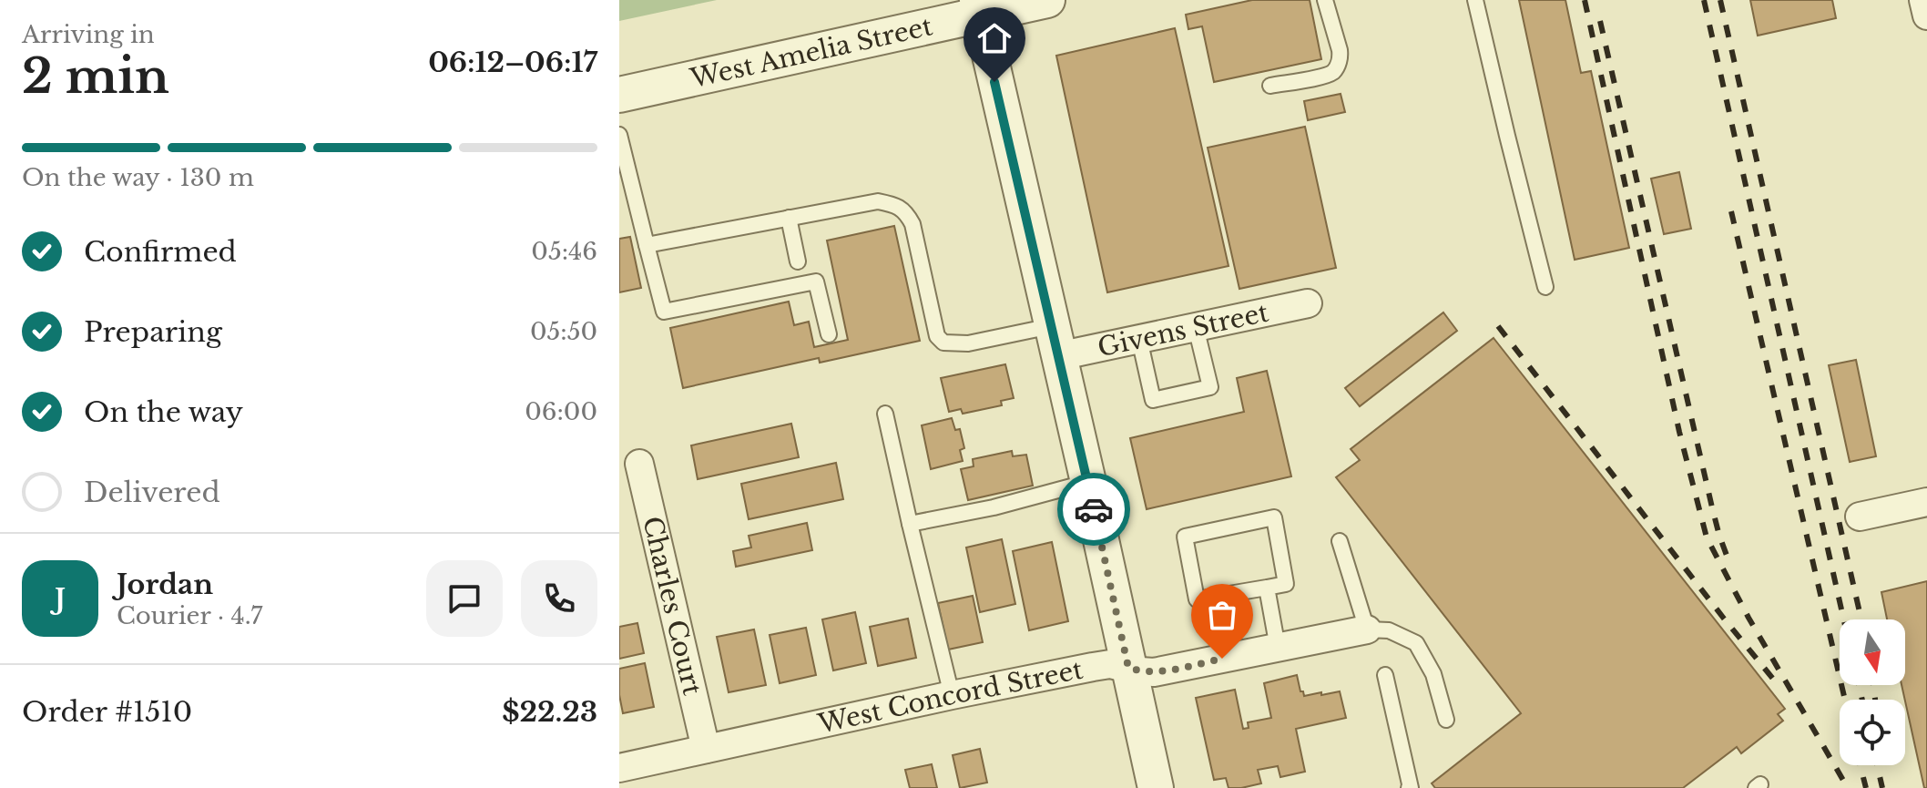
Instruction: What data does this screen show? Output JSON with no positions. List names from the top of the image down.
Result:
{
  "streets": {
    "street": [
      "West Amelia Street",
      "Givens Street",
      "Charles Court",
      "West Concord Street"
    ]
  },
  "crossings": [
    ["Charles Court", "West Concord Street"]
  ],
  "north": "bottom",
  "page": {
    "heading": ["2 min", "Arriving in", "06:12–06:17"],
    "panel": [
      "Jordan",
      "Courier · 4.7",
      "Order #1510",
      "$22.23"
    ],
    "bar": "On the way · 130 m",
    "list": [
      ["Confirmed", "05:46"],
      ["Preparing", "05:50"],
      ["On the way", "06:00"],
      "Delivered"
    ],
    "round": "J"
  }
}
